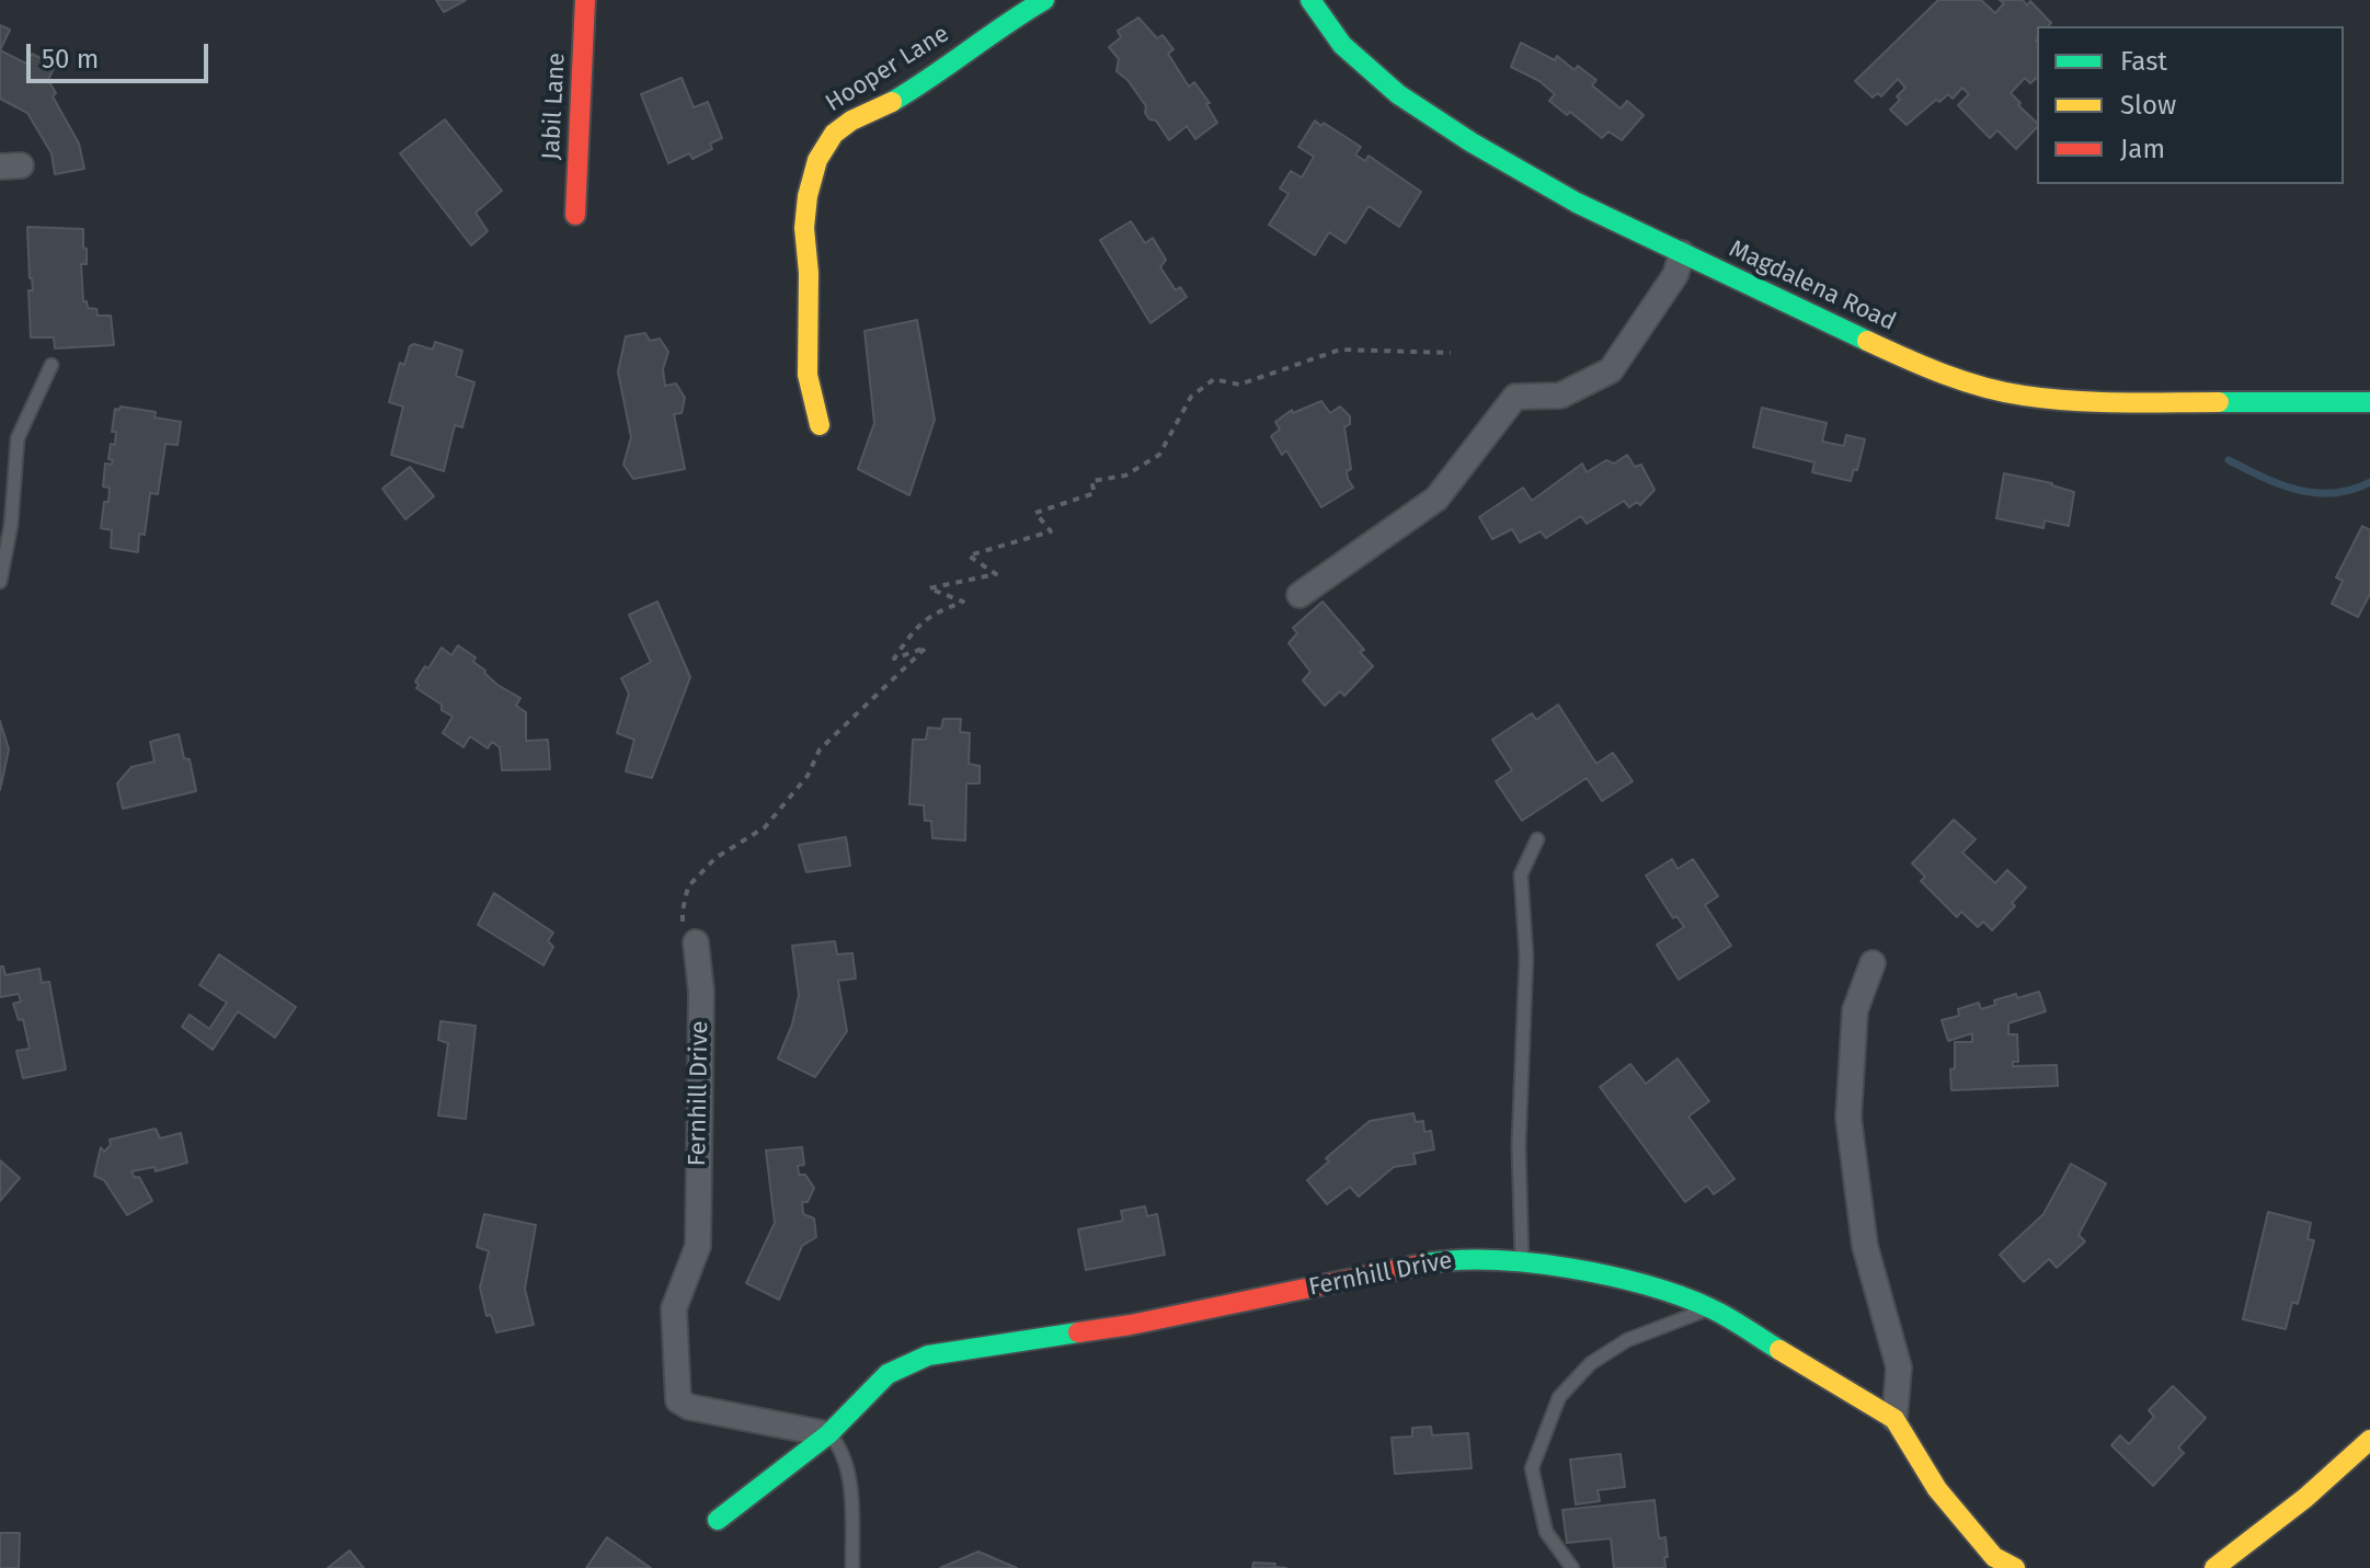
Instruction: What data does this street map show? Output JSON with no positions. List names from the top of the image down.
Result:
{
  "streets": {
    "street": [
      "Hooper Lane",
      "Jabil Lane",
      "Magdalena Road",
      "Fernhill Drive"
    ]
  },
  "legend": ["Fast", "Slow", "Jam"],
  "scale_bar": "50 m"
}
